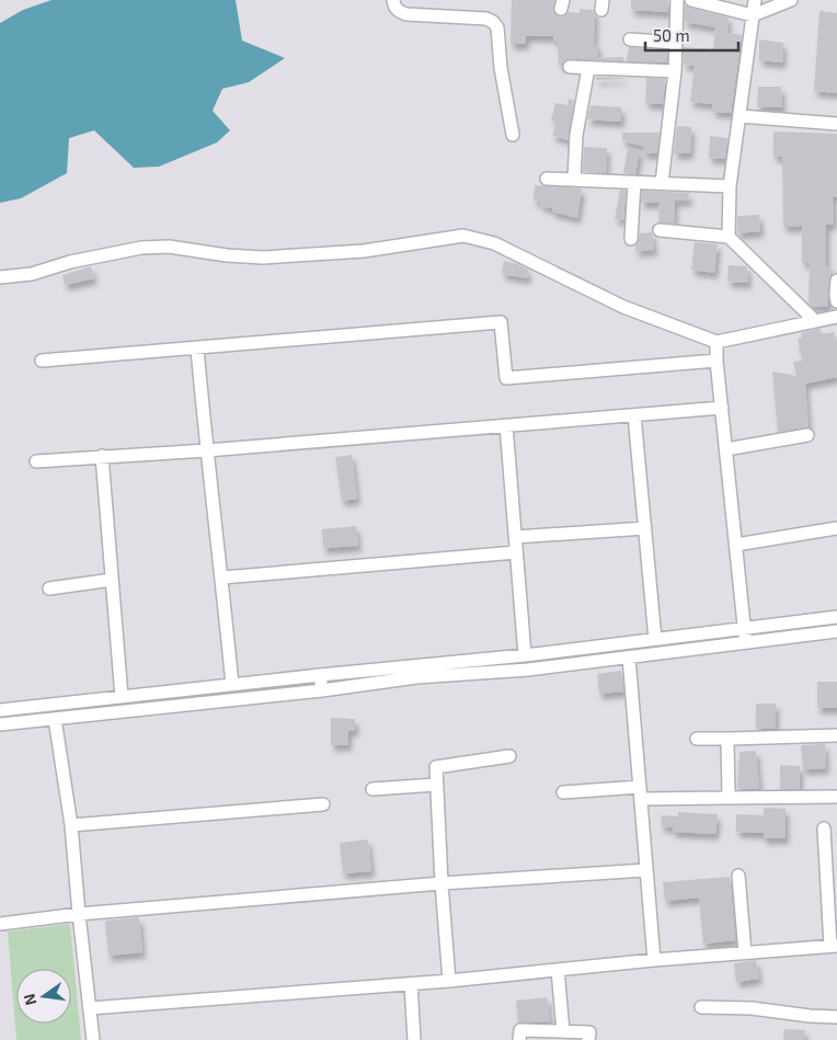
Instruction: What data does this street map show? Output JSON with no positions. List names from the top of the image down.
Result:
{
  "scale_bar": "50 m",
  "north": "left"
}
